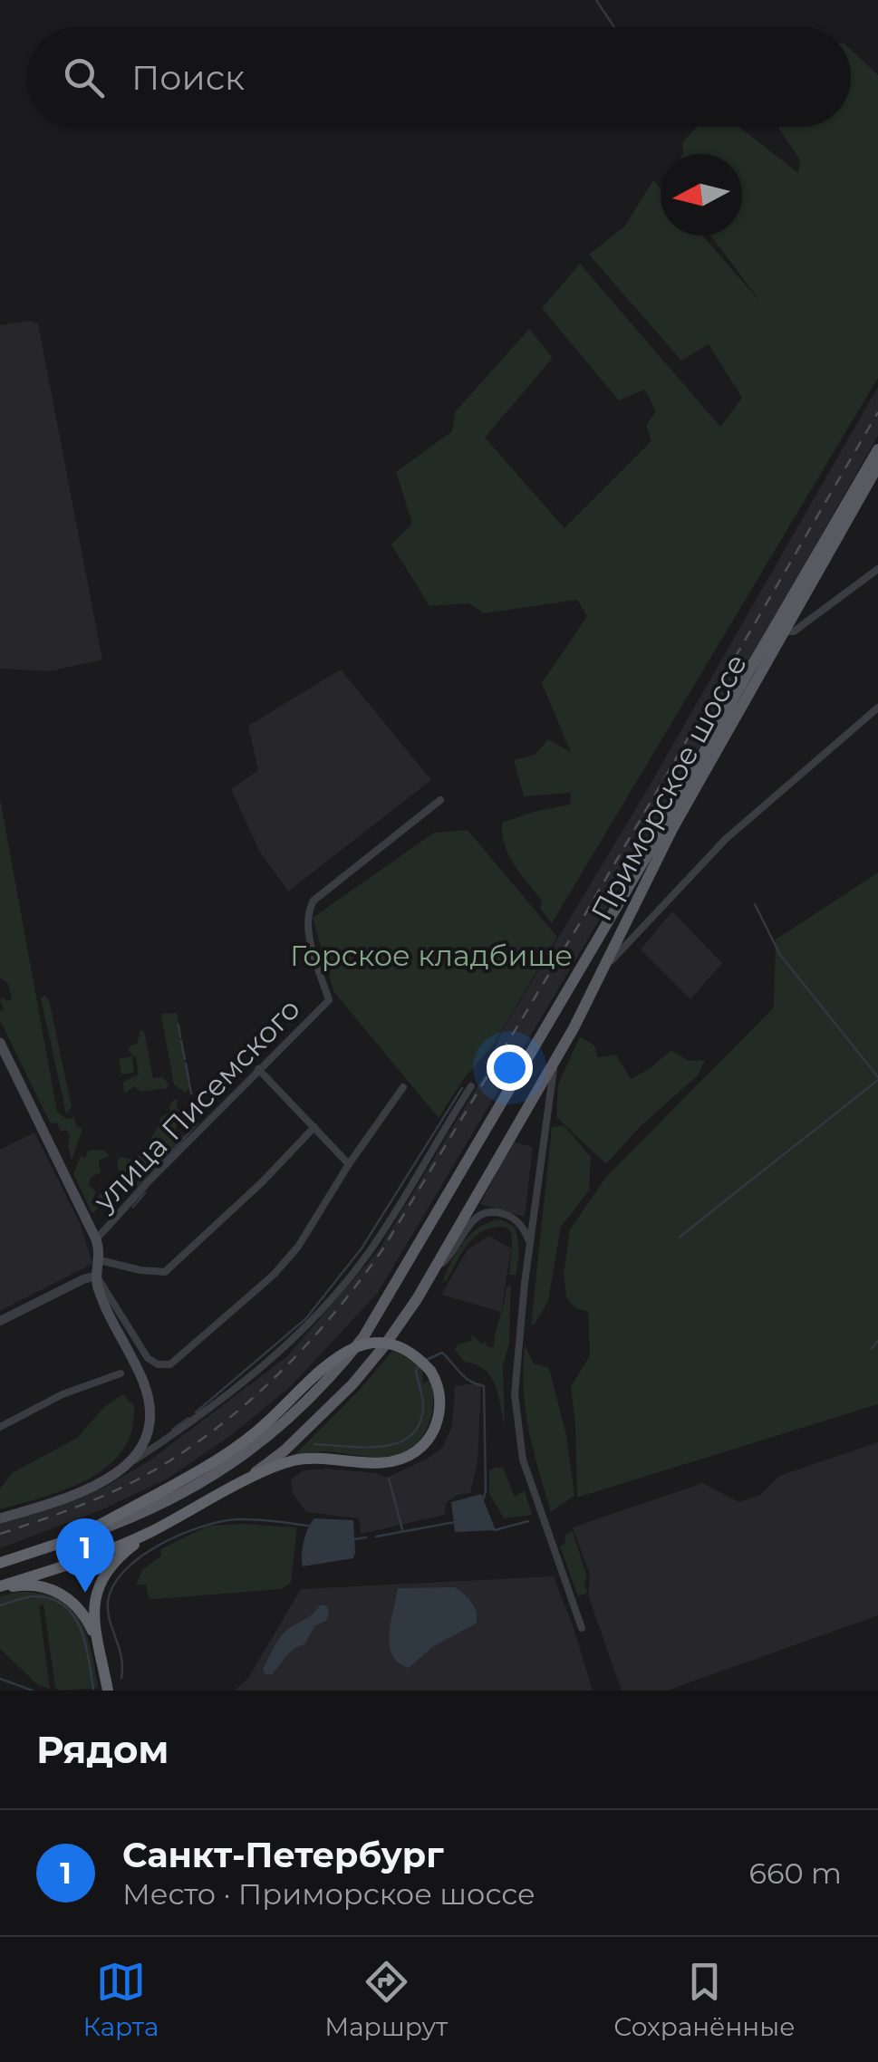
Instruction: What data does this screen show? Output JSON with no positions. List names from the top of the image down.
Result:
{
  "streets": {
    "highway": ["Приморское шоссе"],
    "street": ["улица Писемского"]
  },
  "parks": ["Горское кладбище"],
  "north": "left",
  "page": {
    "search": "Поиск",
    "pins": "1",
    "heading": "Рядом",
    "list": [
      {
        "mark": "1",
        "name": "Санкт-Петербург",
        "note": "Место · Приморское шоссе",
        "value": "660 m"
      }
    ],
    "nav": ["Карта", "Маршрут", "Сохранённые"]
  }
}
